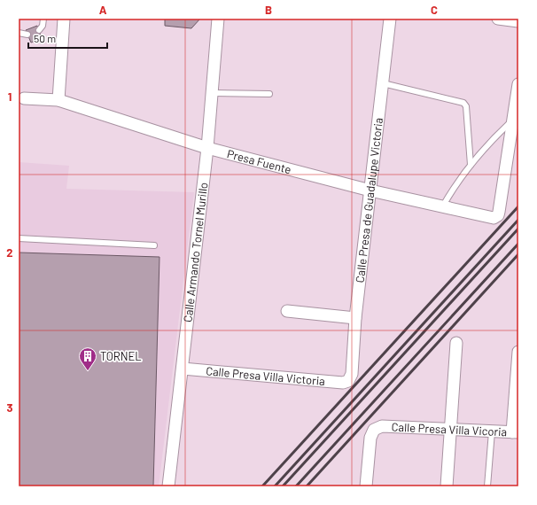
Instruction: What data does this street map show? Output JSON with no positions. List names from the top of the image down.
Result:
{
  "streets": {
    "street": [
      "Presa Fuente",
      "Calle Presa de Guadalupe Victoria",
      "Calle Armando Tornel Murillo",
      "Calle Presa Villa Victoria",
      "Calle Presa Villa Vicoria"
    ]
  },
  "crossings": [
    ["Presa Fuente", "Calle Presa de Guadalupe Victoria"],
    ["Presa Fuente", "Calle Armando Tornel Murillo"],
    ["Calle Presa de Guadalupe Victoria", "Calle Presa Villa Victoria"],
    ["Calle Armando Tornel Murillo", "Calle Presa Villa Victoria"]
  ],
  "places": {
    "building": ["TORNEL"]
  },
  "scale_bar": "50 m",
  "grid": {
    "columns": ["A", "B", "C"],
    "rows": ["1", "2", "3"]
  }
}
